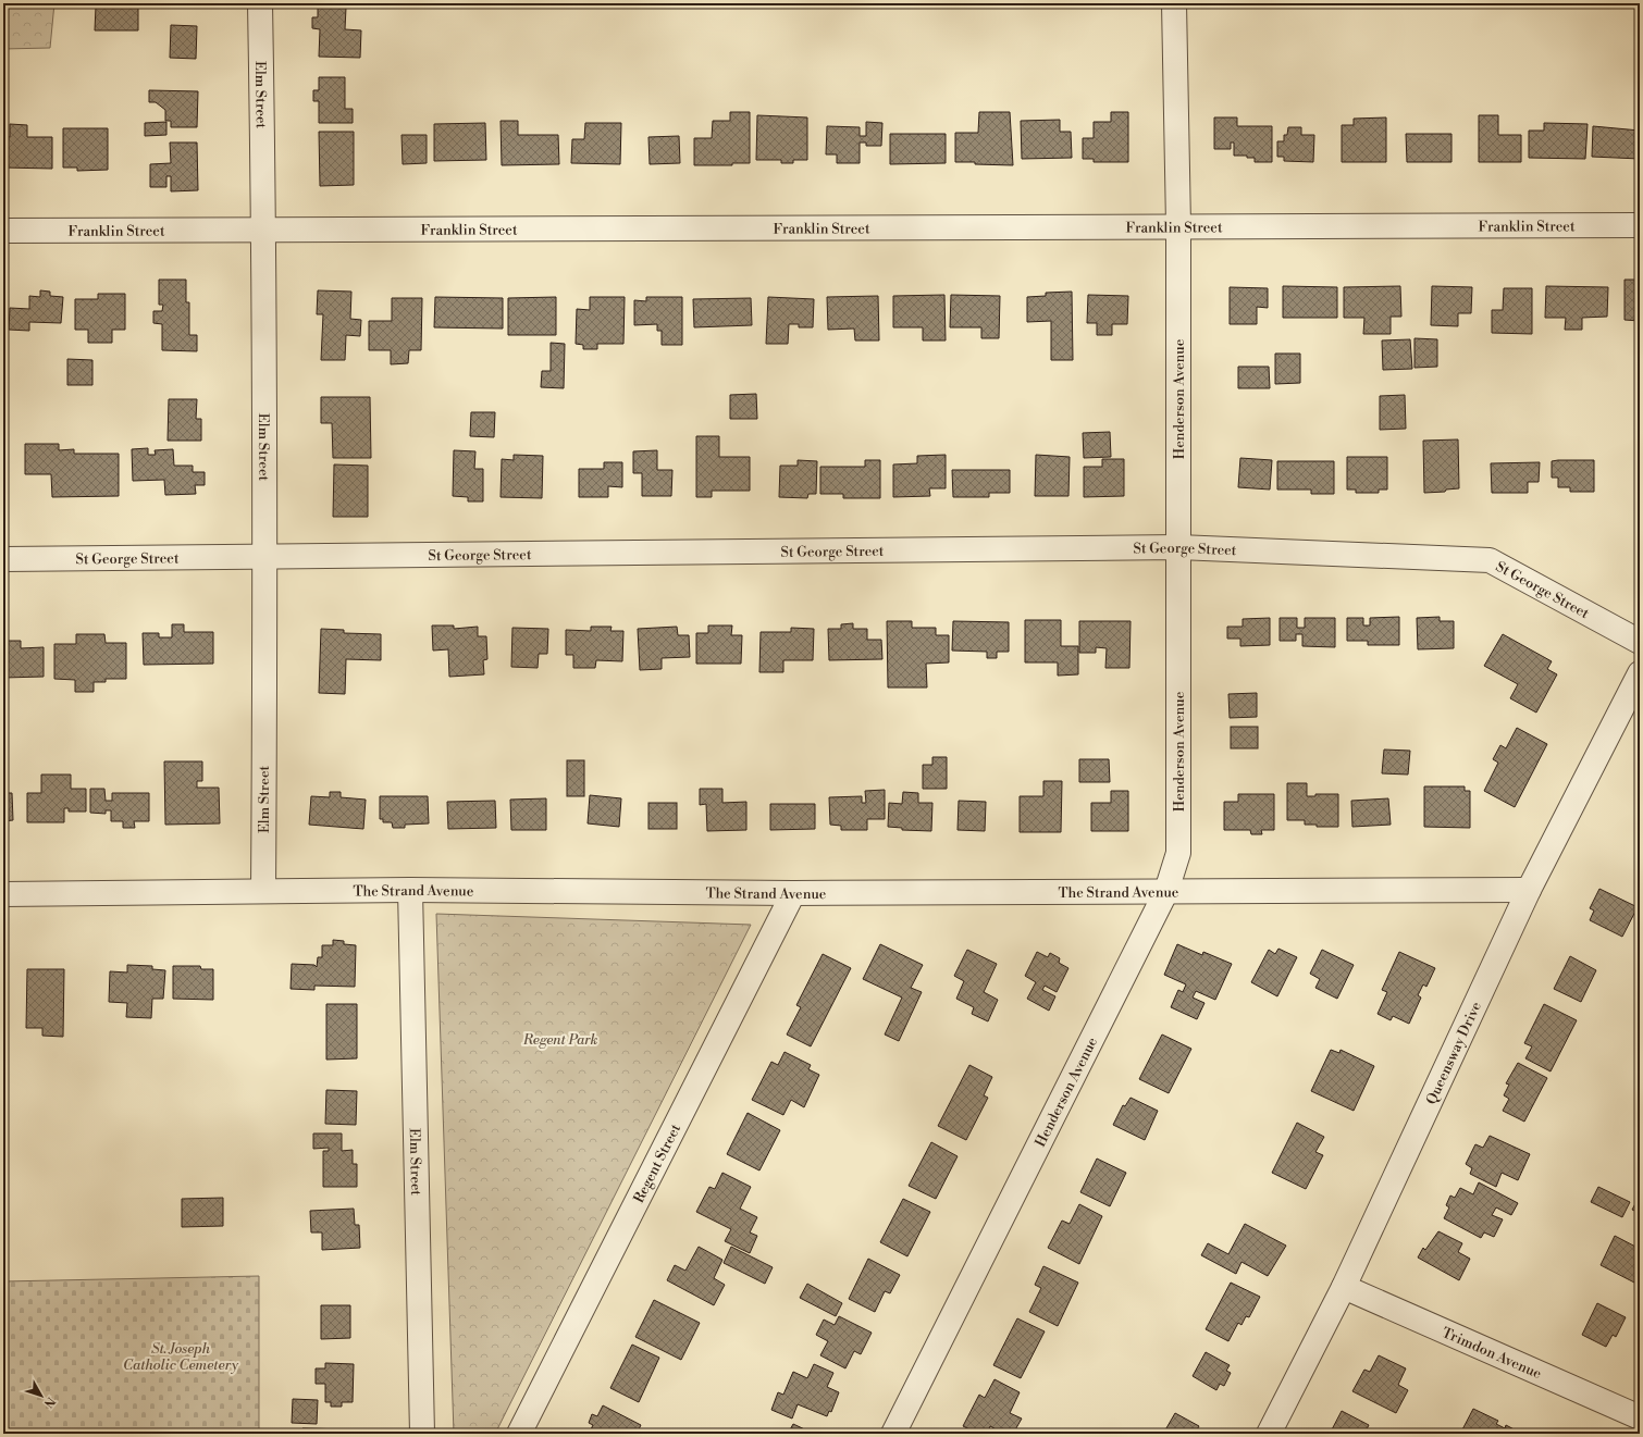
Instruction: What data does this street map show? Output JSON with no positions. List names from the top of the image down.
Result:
{
  "streets": {
    "street": [
      "Elm Street",
      "Franklin Street",
      "Henderson Avenue",
      "St George Street",
      "The Strand Avenue",
      "Queensway Drive",
      "Regent Street",
      "Trimdon Avenue"
    ]
  },
  "crossings": [
    ["Elm Street", "Franklin Street"],
    ["Elm Street", "St George Street"],
    ["Elm Street", "The Strand Avenue"],
    ["Franklin Street", "Henderson Avenue"],
    ["Henderson Avenue", "St George Street"],
    ["Henderson Avenue", "The Strand Avenue"],
    ["The Strand Avenue", "Queensway Drive"],
    ["The Strand Avenue", "Regent Street"],
    ["Queensway Drive", "Trimdon Avenue"]
  ],
  "parks": ["Regent Park", "St. Joseph Catholic Cemetery"],
  "north": "bottom right"
}
